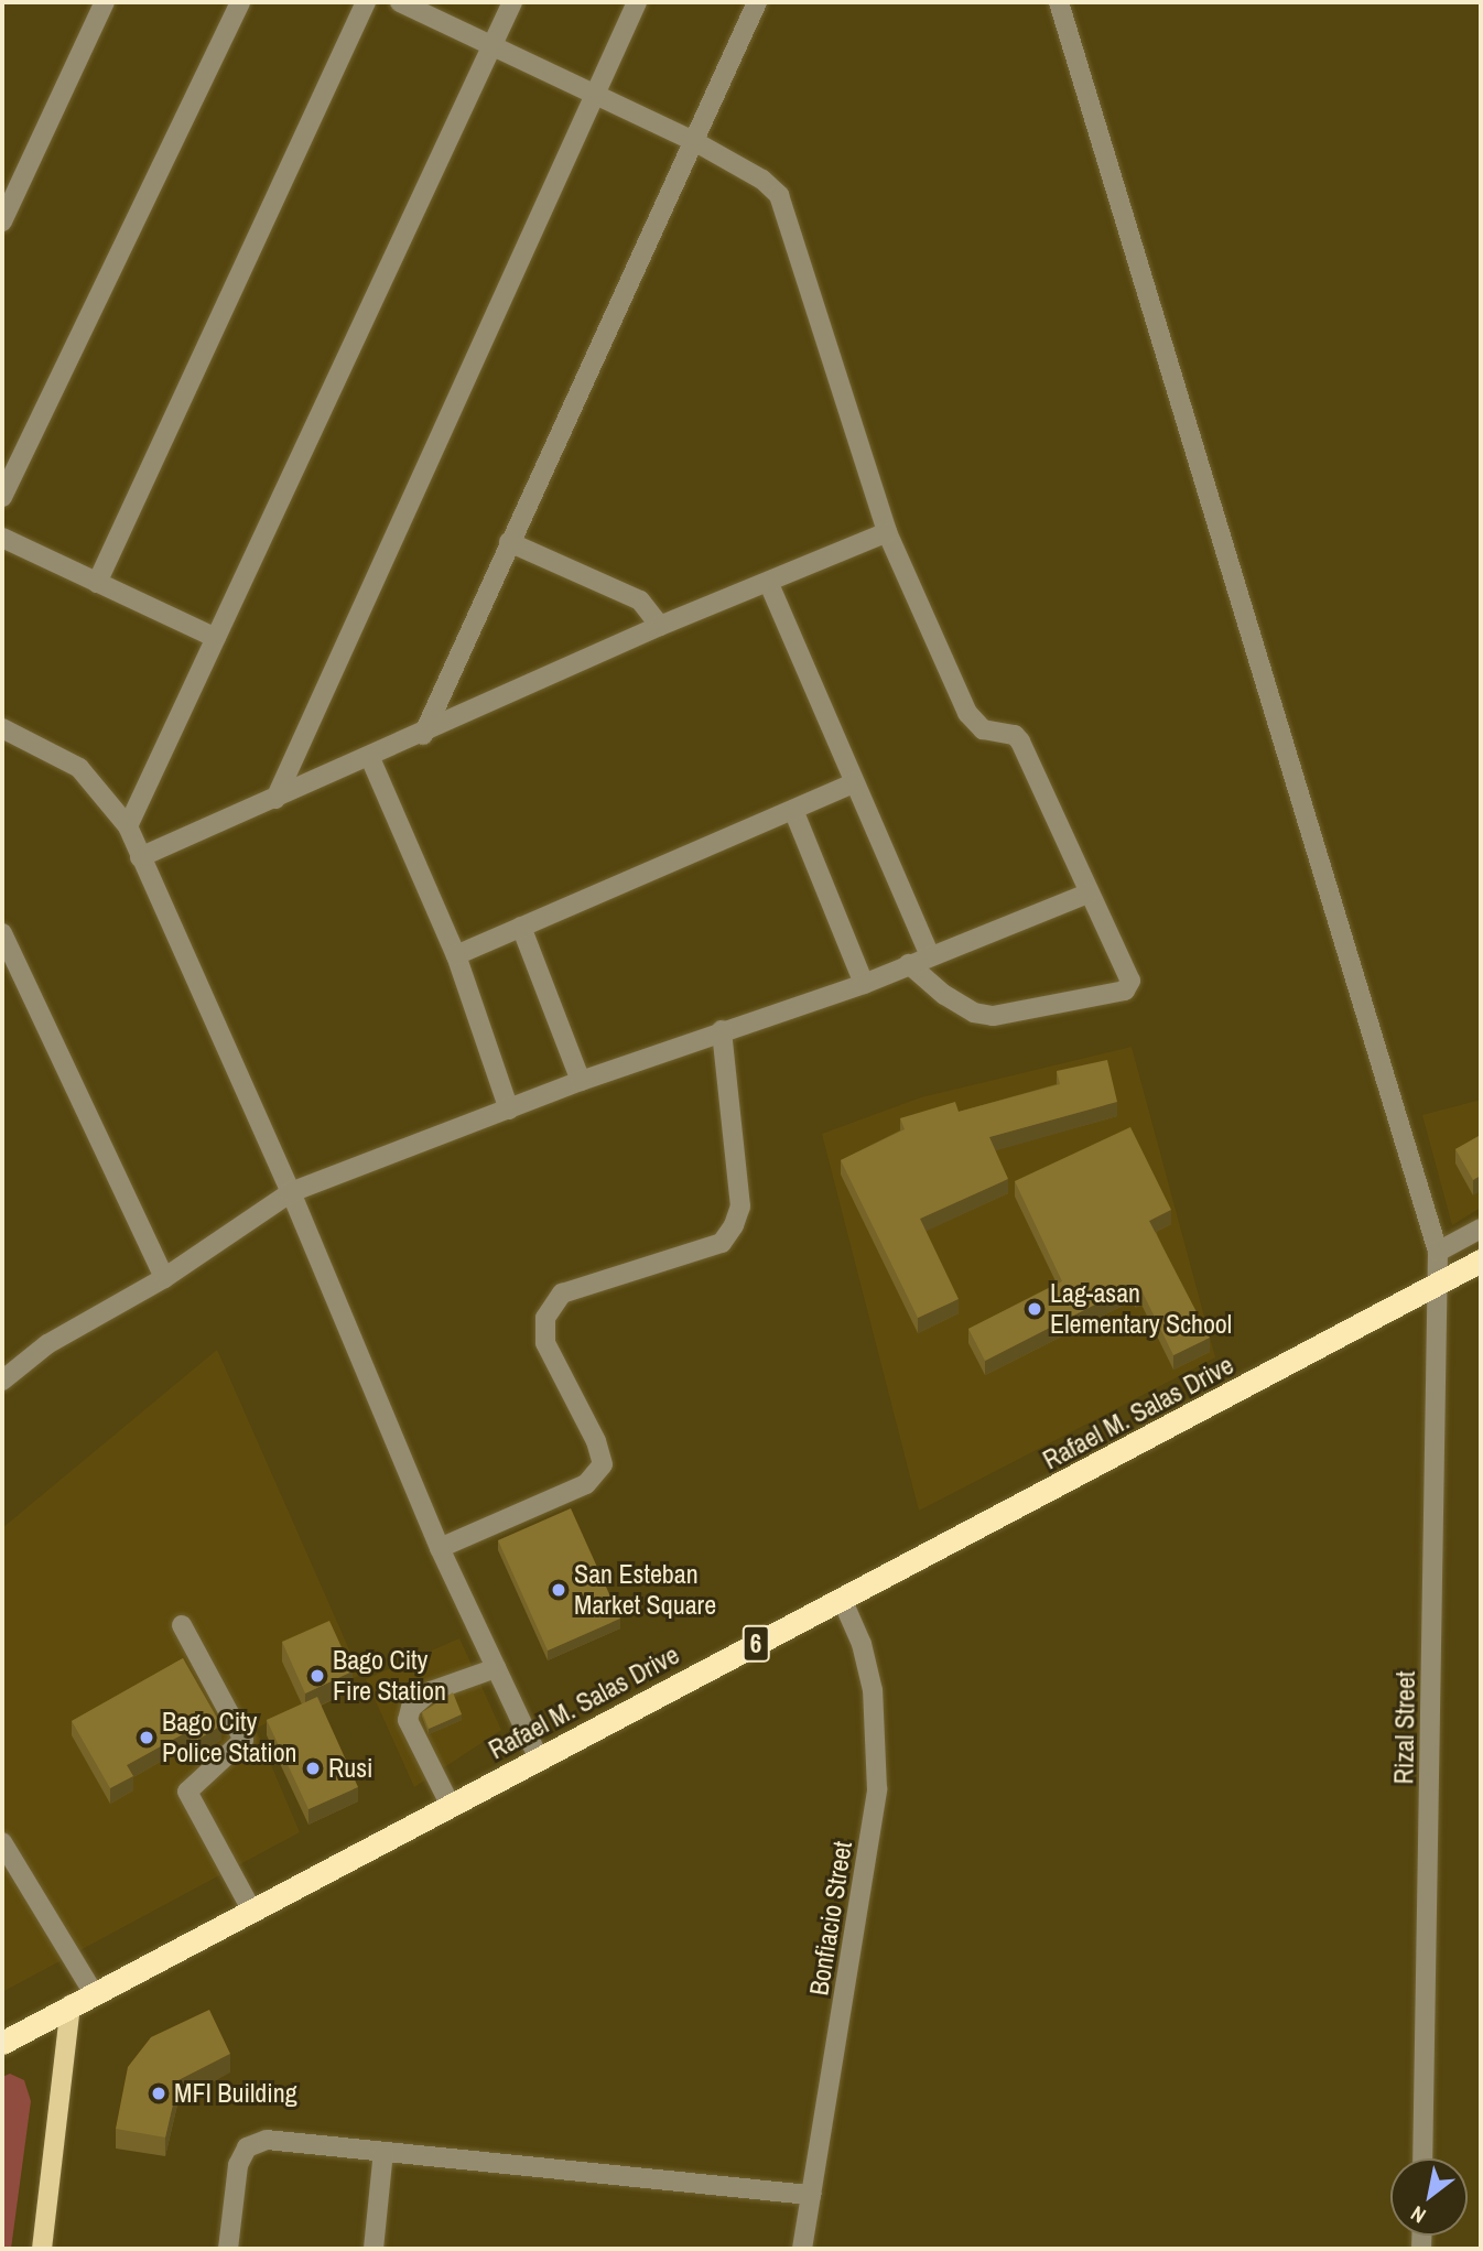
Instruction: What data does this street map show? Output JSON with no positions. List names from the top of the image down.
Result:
{
  "streets": {
    "highway": ["Rafael M. Salas Drive", "6"],
    "street": ["Rizal Street", "Bonfiacio Street"]
  },
  "crossings": [
    ["Rafael M. Salas Drive", "6"],
    ["Rafael M. Salas Drive", "Rizal Street"],
    ["Rafael M. Salas Drive", "Bonfiacio Street"],
    ["6", "Rizal Street"]
  ],
  "places": [
    "Lag-asan Elementary School",
    "San Esteban Market Square",
    "Bago City Fire Station",
    "Bago City Police Station",
    "Rusi",
    "MFI Building"
  ],
  "north": "bottom left"
}
